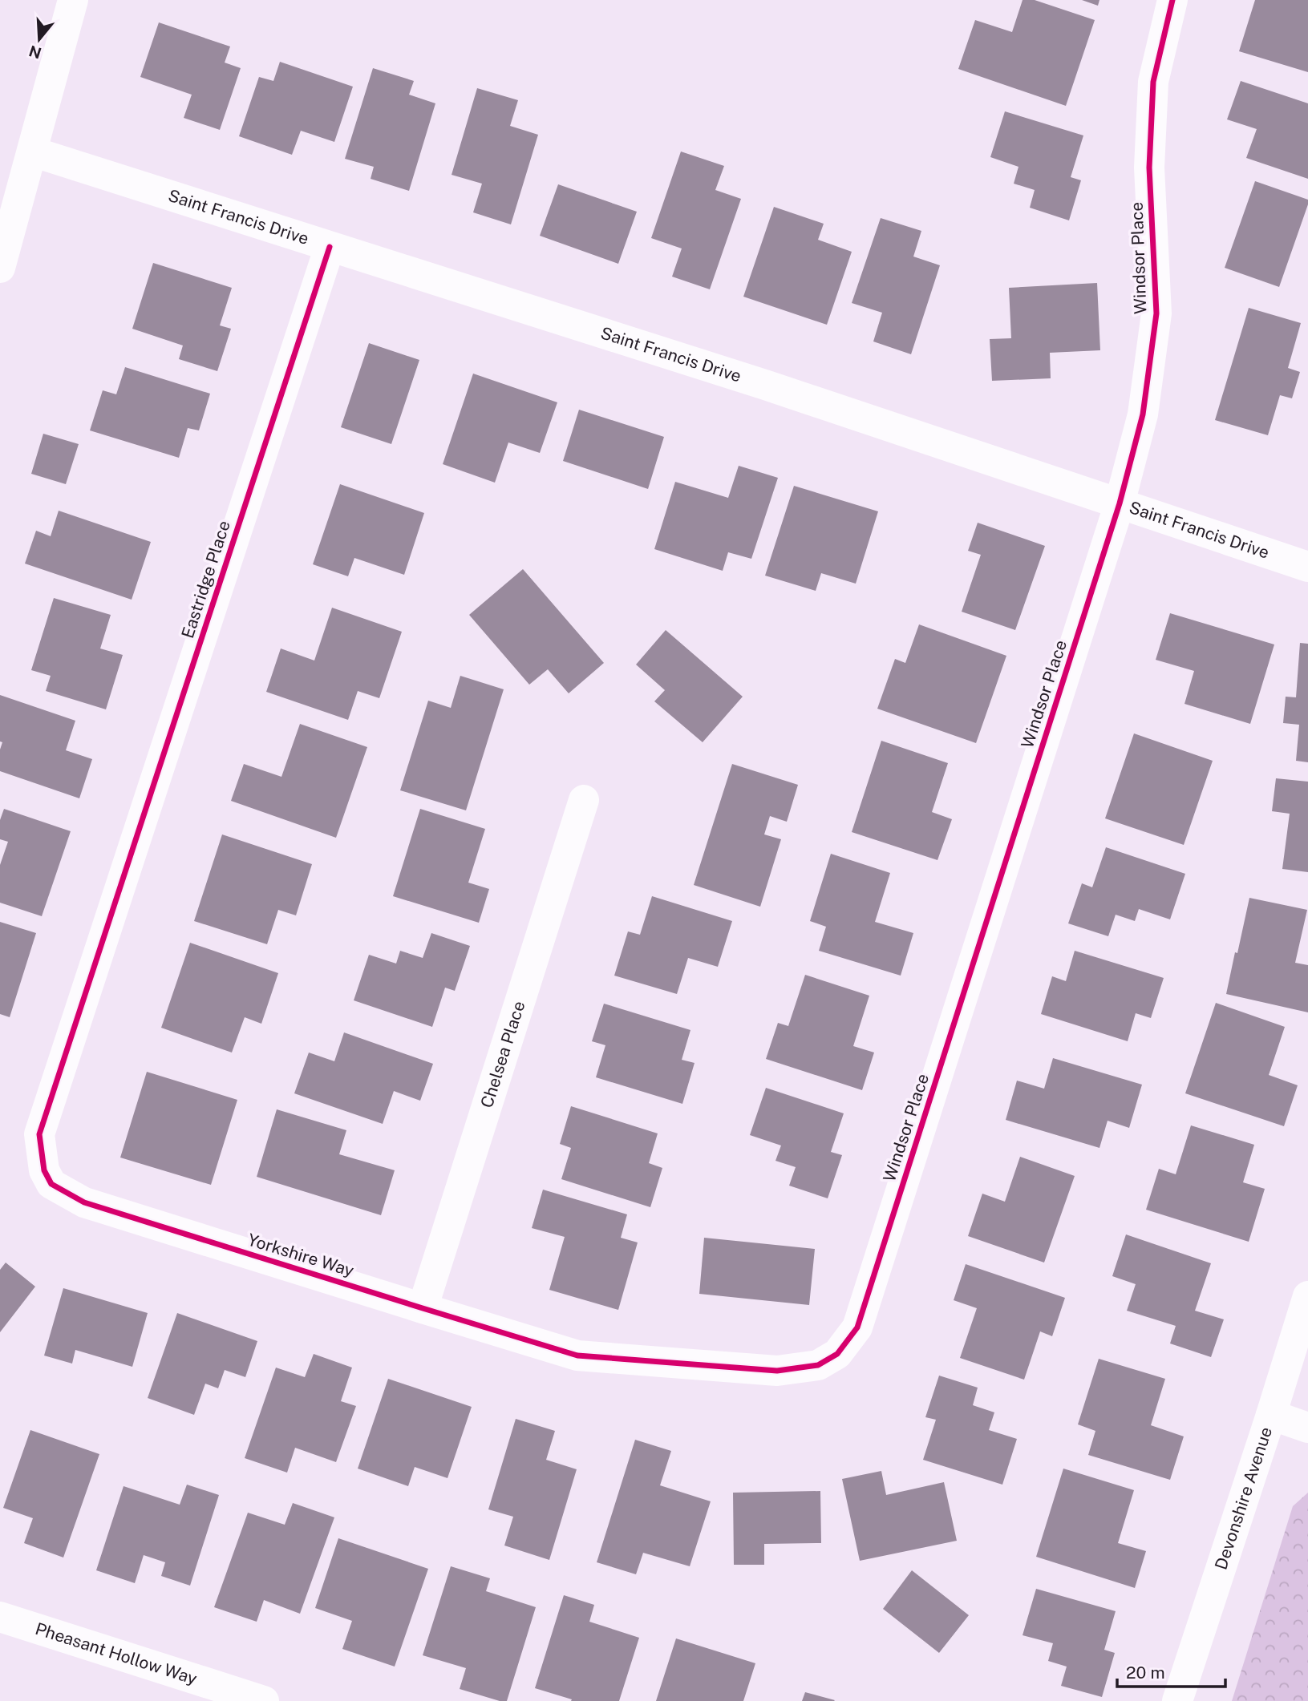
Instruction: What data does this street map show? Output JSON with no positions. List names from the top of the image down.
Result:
{
  "streets": {
    "street": [
      "Saint Francis Drive",
      "Windsor Place",
      "Eastridge Place",
      "Chelsea Place",
      "Yorkshire Way",
      "Devonshire Avenue",
      "Pheasant Hollow Way"
    ]
  },
  "crossings": [
    ["Saint Francis Drive", "Windsor Place"],
    ["Saint Francis Drive", "Eastridge Place"],
    ["Windsor Place", "Yorkshire Way"],
    ["Eastridge Place", "Yorkshire Way"],
    ["Chelsea Place", "Yorkshire Way"]
  ],
  "scale_bar": "20 m",
  "north": "bottom"
}
